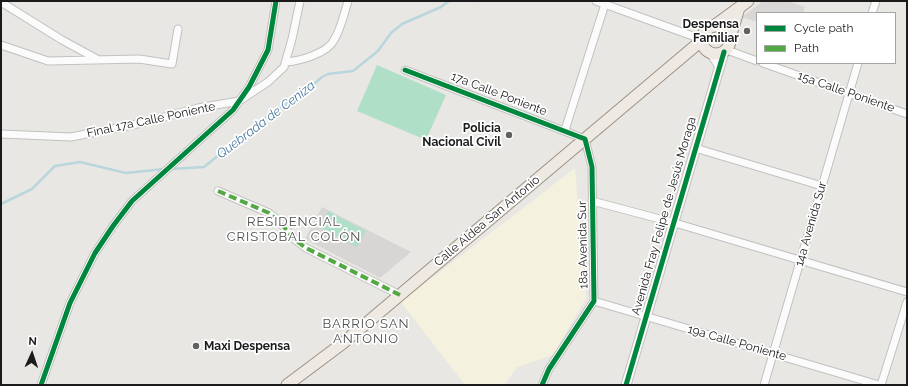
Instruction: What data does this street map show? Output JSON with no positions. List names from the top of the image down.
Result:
{
  "streets": {
    "main road": ["Calle Aldea San Antonio"],
    "street": [
      "15a Calle Poniente",
      "17a Calle Poniente",
      "Final 17a Calle Poniente",
      "Avenida Fray Felipe de Jesús Moraga",
      "14a Avenida Sur",
      "18a Avenida Sur",
      "19a Calle Poniente"
    ]
  },
  "crossings": [
    ["15a Calle Poniente", "14a Avenida Sur"],
    ["17a Calle Poniente", "Calle Aldea San Antonio"],
    ["17a Calle Poniente", "18a Avenida Sur"],
    ["Avenida Fray Felipe de Jesús Moraga", "Calle Aldea San Antonio"],
    ["Avenida Fray Felipe de Jesús Moraga", "19a Calle Poniente"],
    ["Calle Aldea San Antonio", "18a Avenida Sur"],
    ["14a Avenida Sur", "19a Calle Poniente"],
    ["18a Avenida Sur", "19a Calle Poniente"]
  ],
  "districts": ["RESIDENCIAL CRISTOBAL COLÓN", "BARRIO SAN ANTONIO"],
  "water": ["Quebrada de Ceniza"],
  "places": ["Despensa Familiar", "Policia Nacional Civil", "Maxi Despensa"],
  "legend": ["Cycle path", "Path"],
  "north": "top"
}
